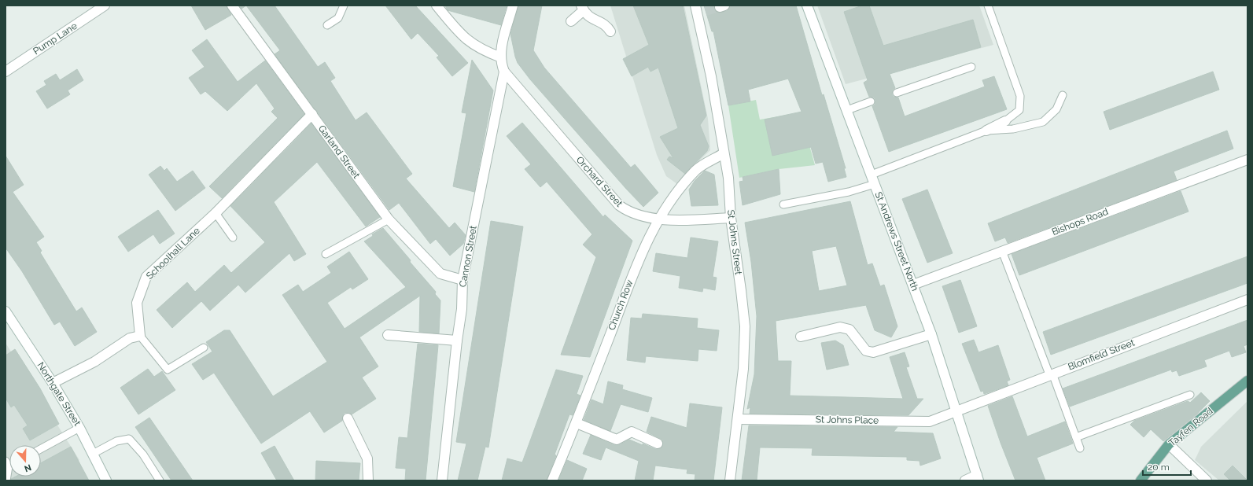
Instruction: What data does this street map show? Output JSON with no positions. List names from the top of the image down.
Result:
{
  "streets": {
    "main road": ["Tayfen Road"],
    "street": [
      "Pump Lane",
      "Garland Street",
      "Orchard Street",
      "Bishops Road",
      "St Andrews Street North",
      "St Johns Street",
      "Schoolhall Lane",
      "Cannon Street",
      "Church Row",
      "Blomfield Street",
      "Northgate Street",
      "St Johns Place"
    ]
  },
  "crossings": [
    ["Garland Street", "Schoolhall Lane"],
    ["Garland Street", "Cannon Street"],
    ["Orchard Street", "St Johns Street"],
    ["Orchard Street", "Cannon Street"],
    ["Orchard Street", "Church Row"],
    ["Bishops Road", "St Andrews Street North"],
    ["St Andrews Street North", "Blomfield Street"],
    ["St Andrews Street North", "St Johns Place"],
    ["St Johns Street", "Church Row"],
    ["St Johns Street", "St Johns Place"],
    ["Blomfield Street", "St Johns Place"]
  ],
  "scale_bar": "20 m",
  "north": "bottom"
}
